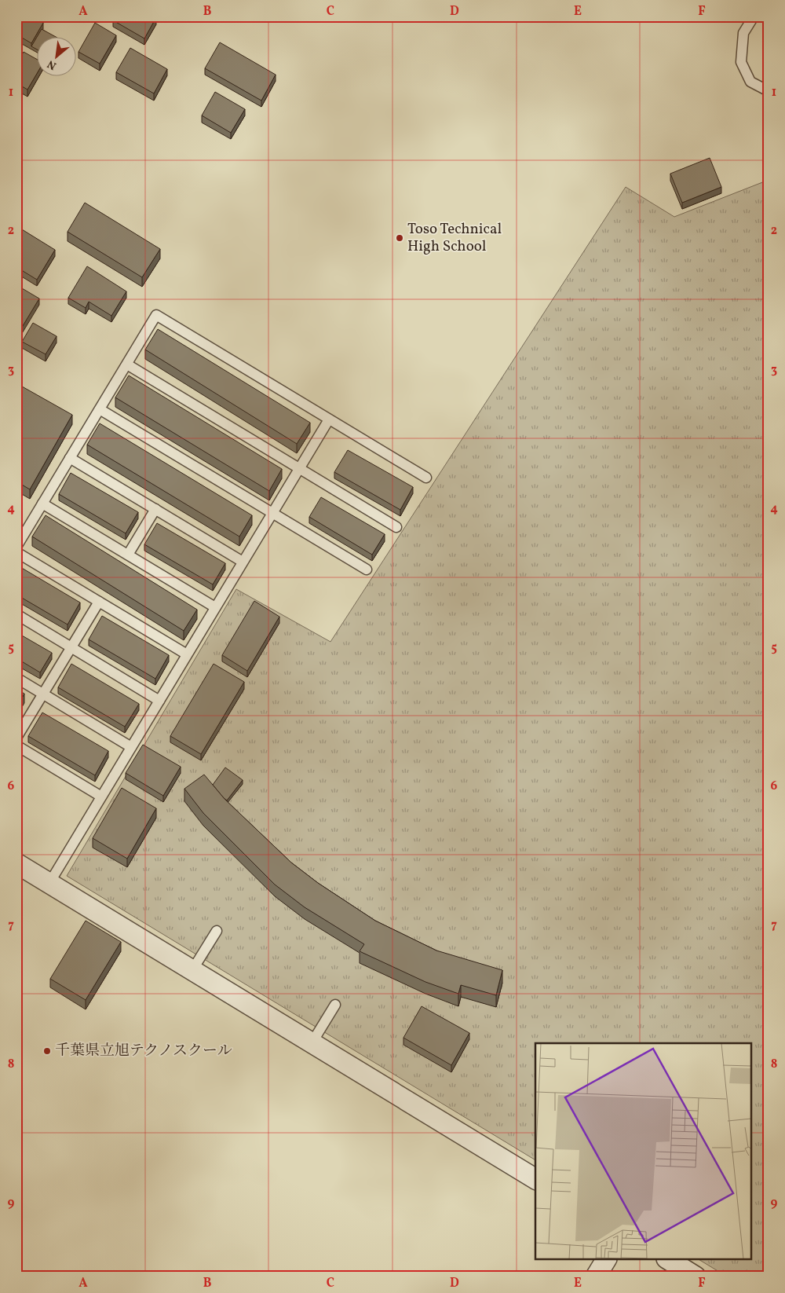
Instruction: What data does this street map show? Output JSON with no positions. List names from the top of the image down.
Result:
{
  "places": ["Toso Technical High School", "千葉県立旭テクノスクール"],
  "north": "bottom left",
  "grid": {
    "columns": [
      "A",
      "B",
      "C",
      "D",
      "E",
      "F"
    ],
    "rows": [
      "1",
      "2",
      "3",
      "4",
      "5",
      "6",
      "7",
      "8",
      "9"
    ]
  }
}
